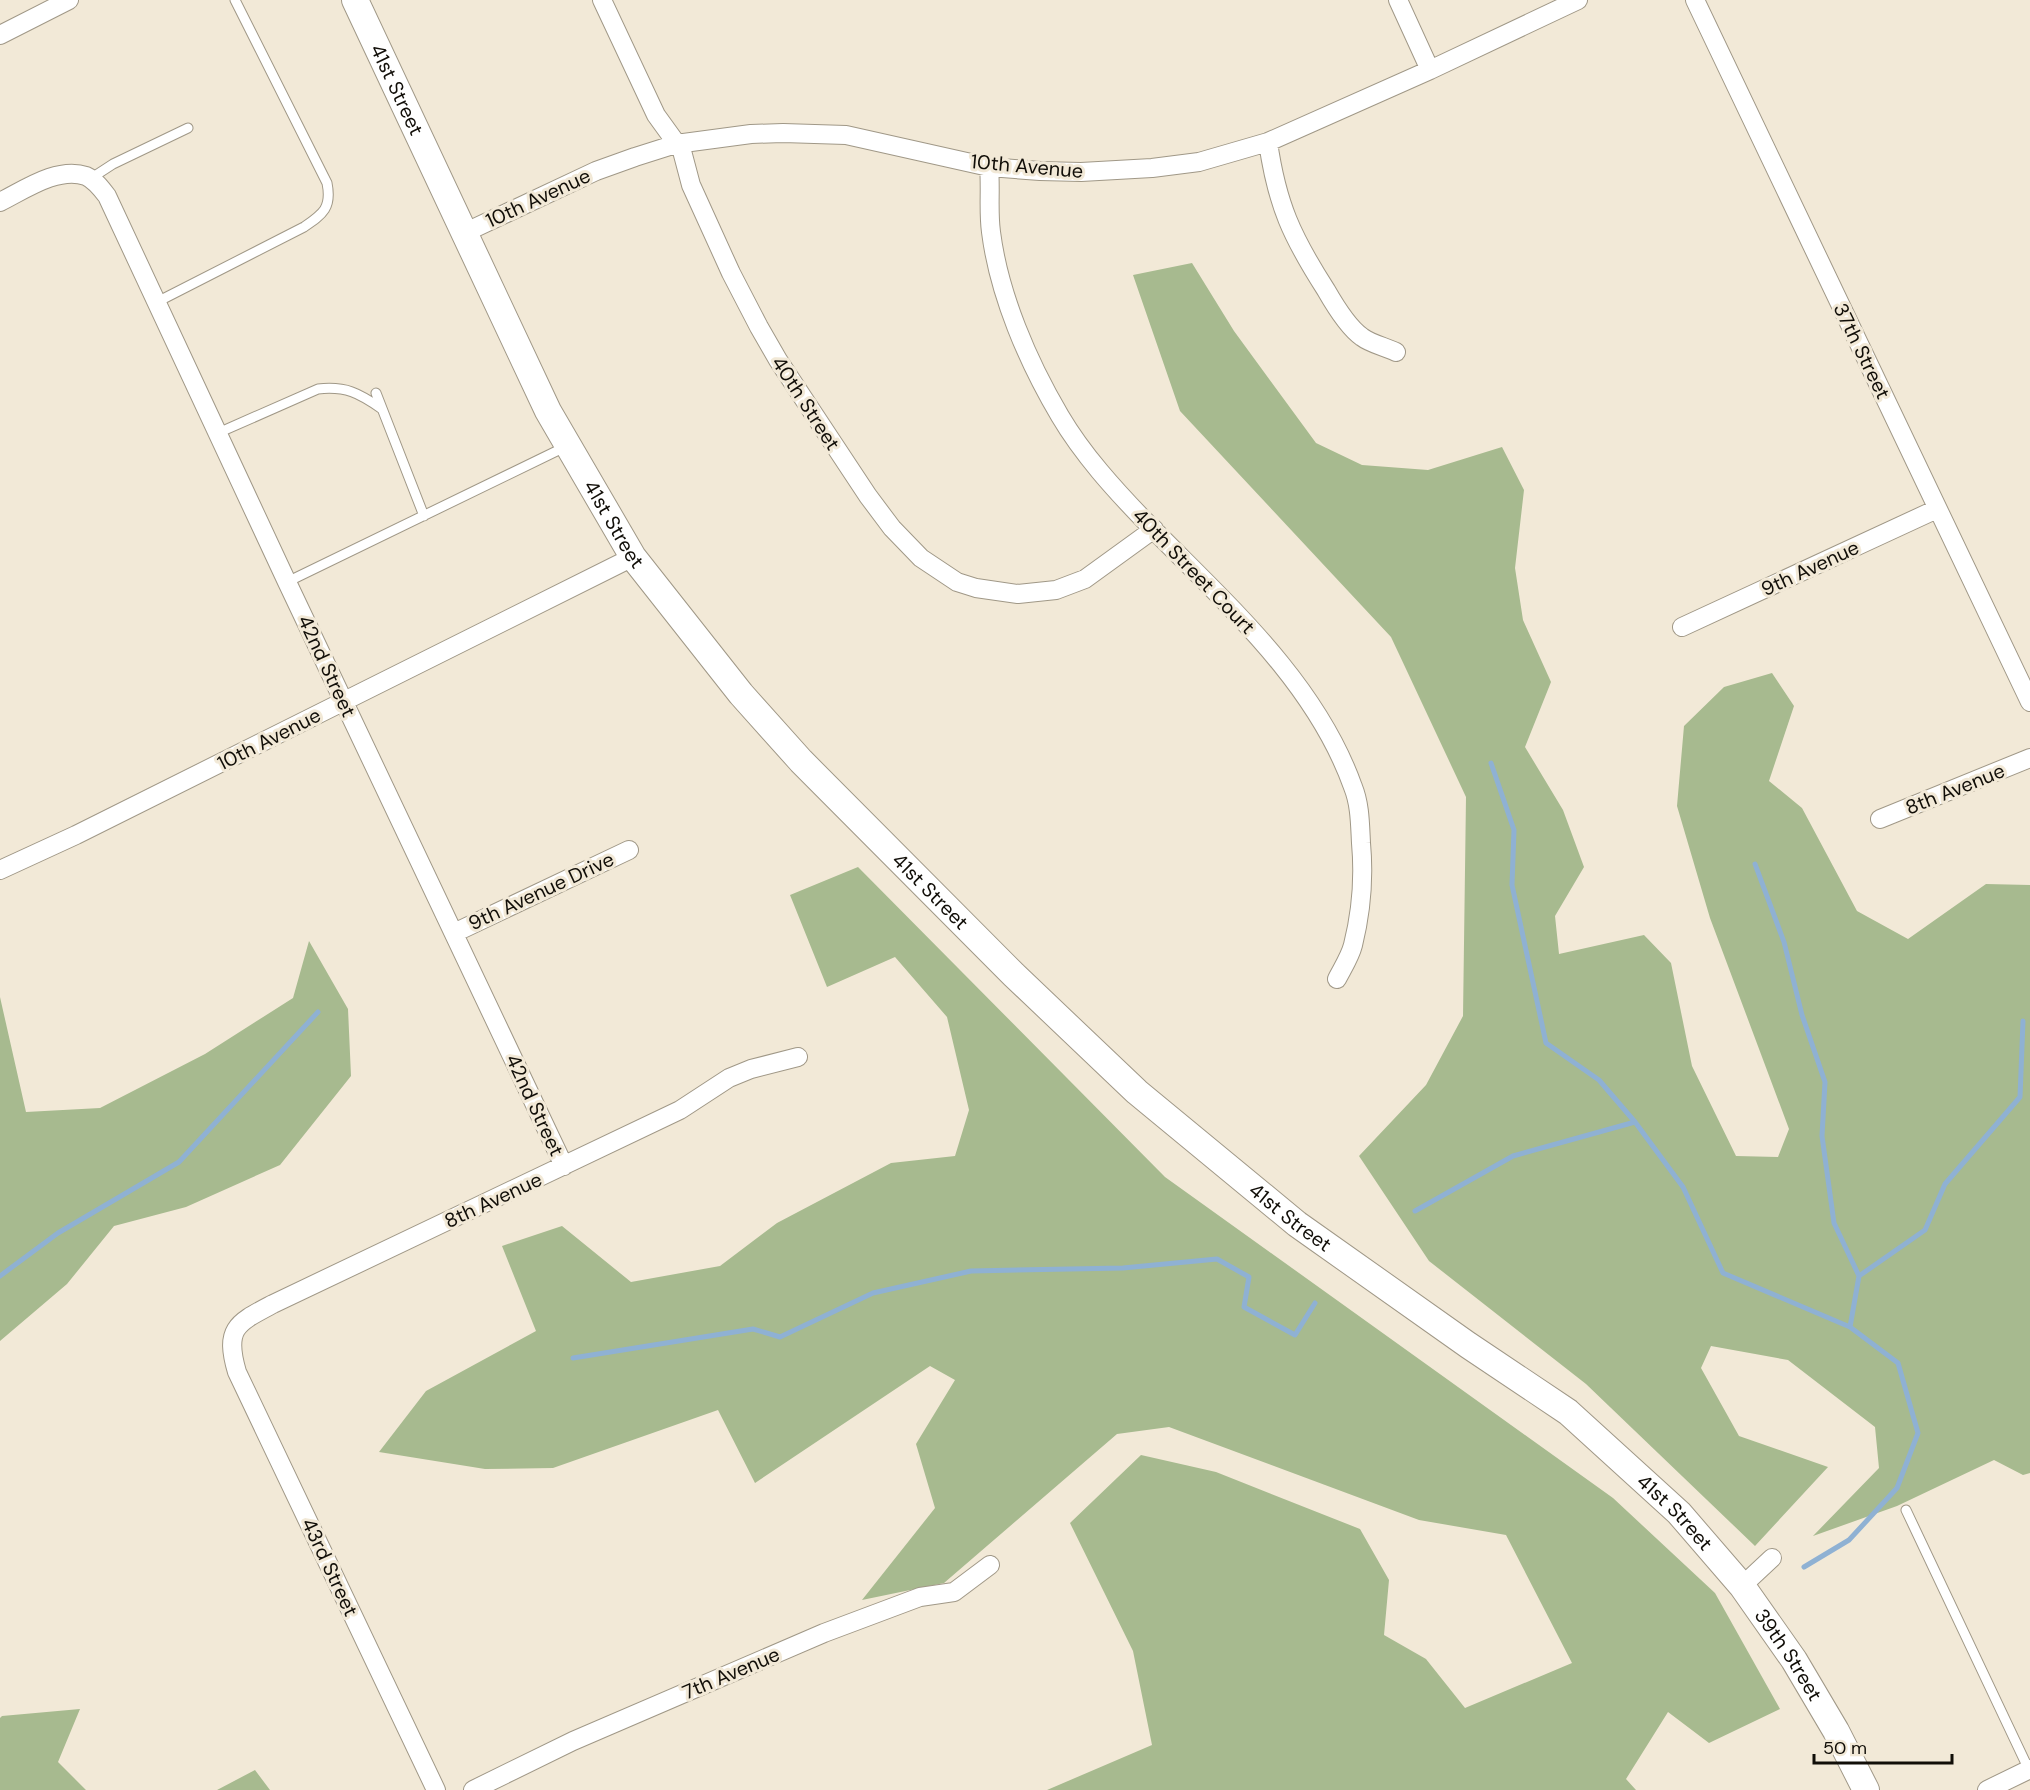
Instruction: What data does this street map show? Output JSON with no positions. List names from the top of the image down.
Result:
{
  "streets": {
    "street": [
      "41st Street",
      "10th Avenue",
      "37th Street",
      "40th Street",
      "9th Avenue",
      "40th Street Court",
      "42nd Street",
      "8th Avenue",
      "9th Avenue Drive",
      "43rd Street",
      "39th Street",
      "7th Avenue"
    ]
  },
  "crossings": [
    ["41st Street", "10th Avenue"],
    ["41st Street", "39th Street"],
    ["10th Avenue", "40th Street"],
    ["10th Avenue", "40th Street Court"],
    ["10th Avenue", "42nd Street"],
    ["37th Street", "9th Avenue"],
    ["40th Street", "40th Street Court"],
    ["42nd Street", "8th Avenue"],
    ["42nd Street", "9th Avenue Drive"],
    ["8th Avenue", "43rd Street"]
  ],
  "scale_bar": "50 m"
}
